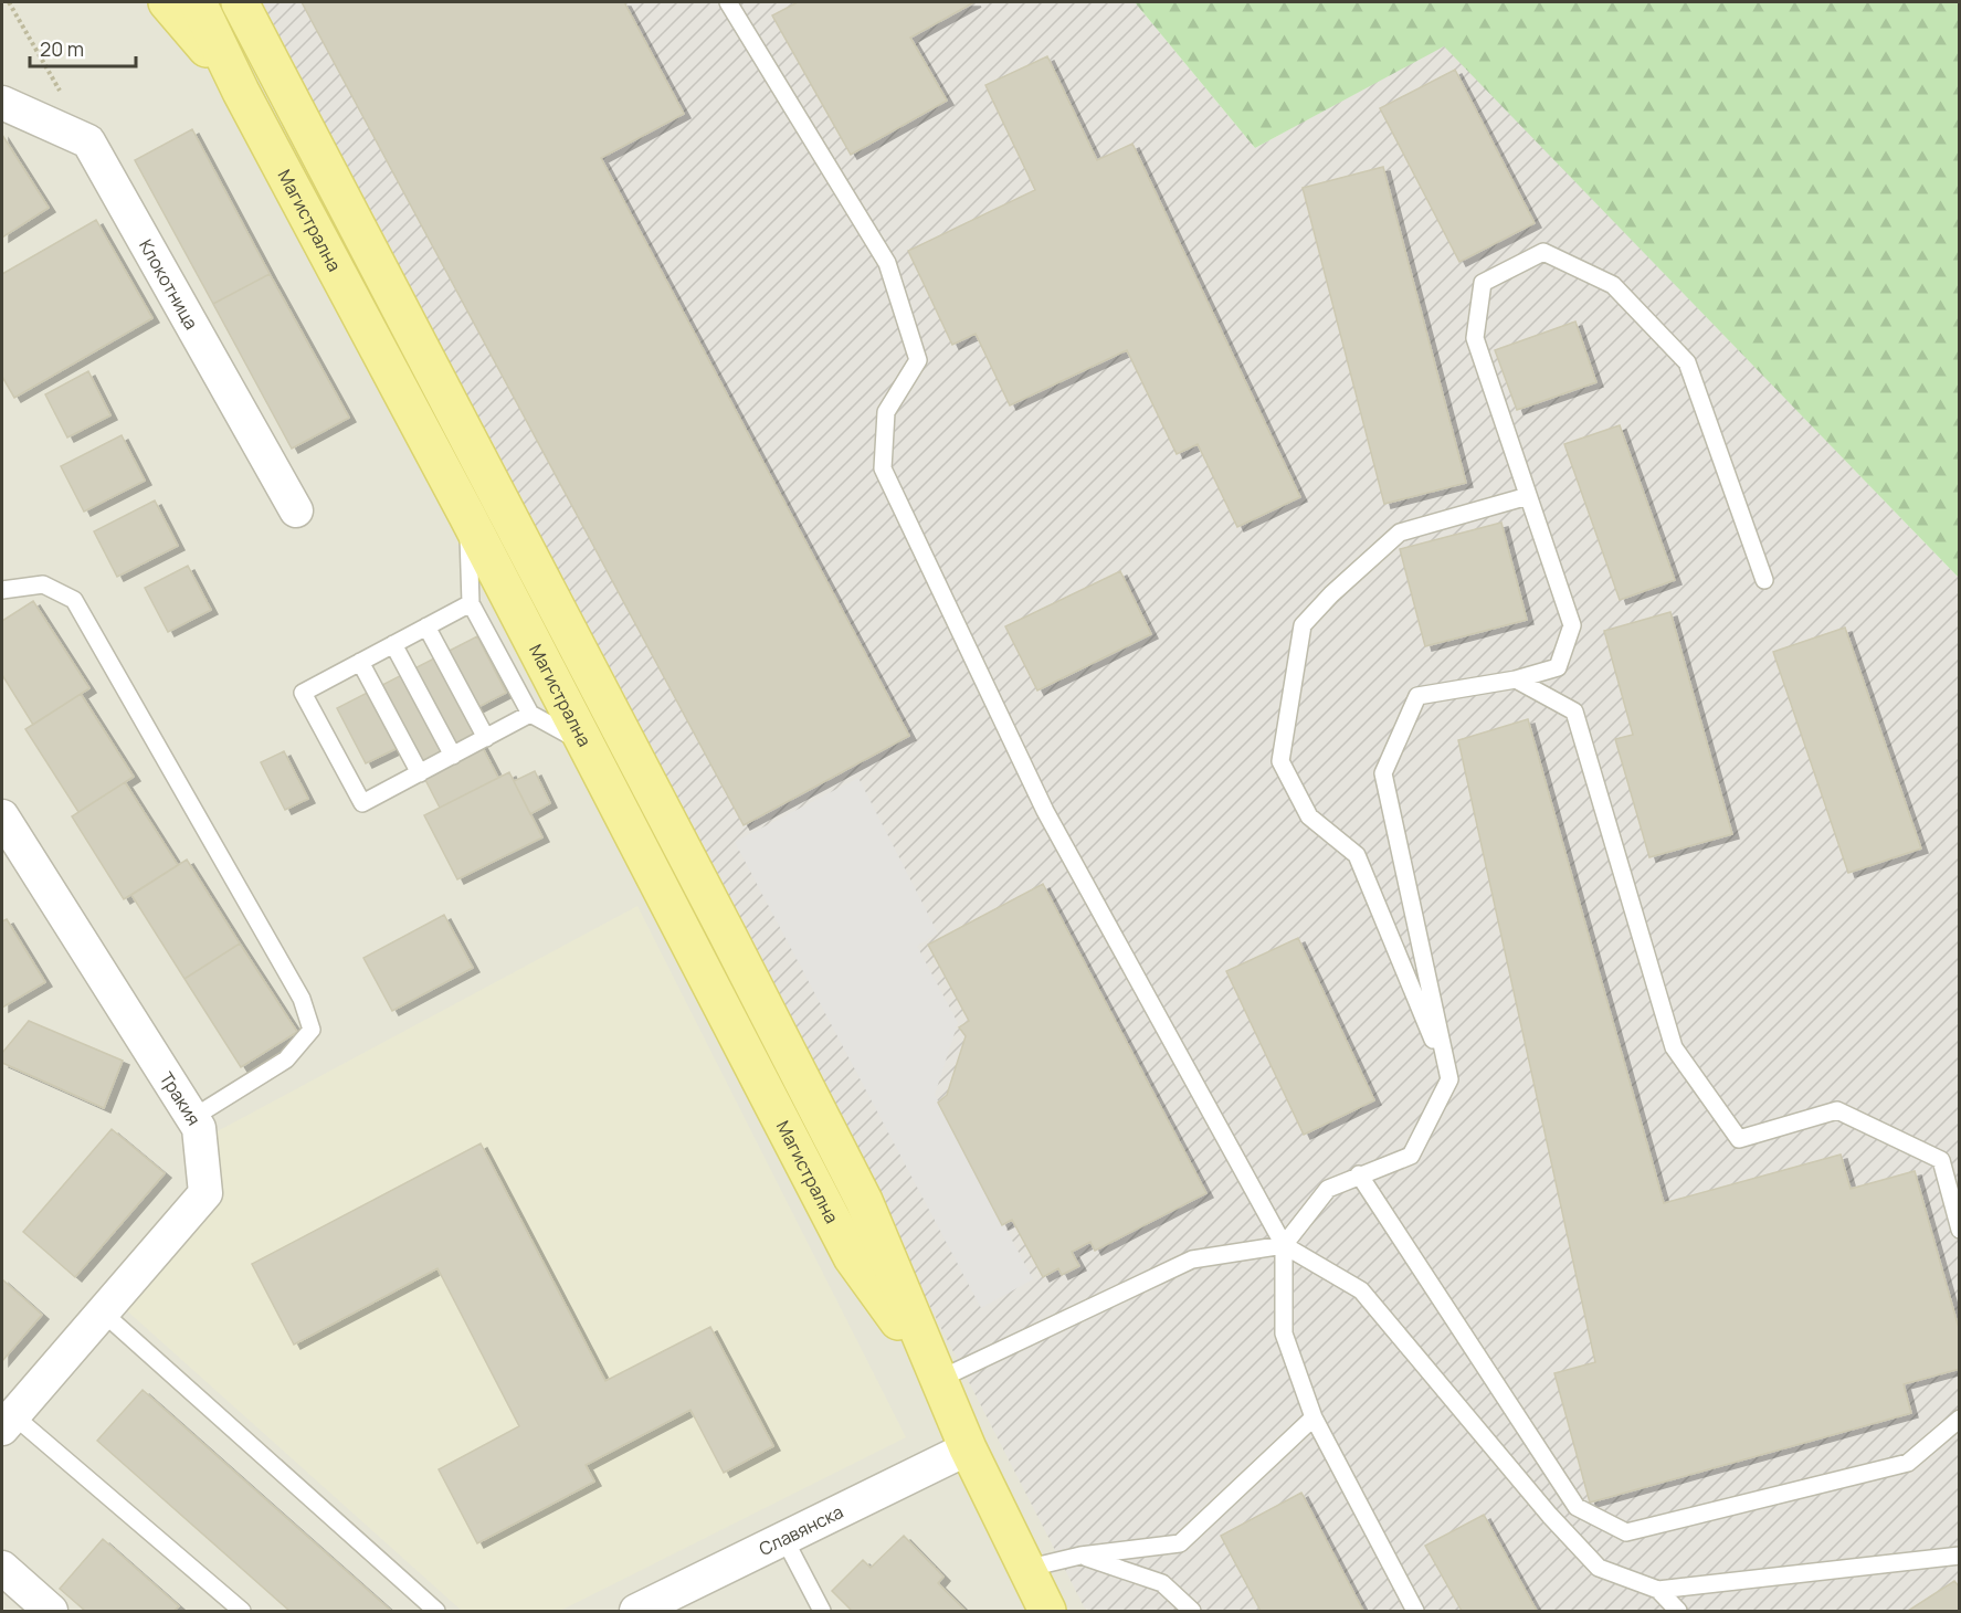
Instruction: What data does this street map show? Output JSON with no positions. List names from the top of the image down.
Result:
{
  "streets": {
    "main road": ["Магистрална"],
    "street": ["Клокотница", "Тракия", "Славянска"]
  },
  "crossings": [
    ["Магистрална", "Славянска"]
  ],
  "scale_bar": "20 m"
}
